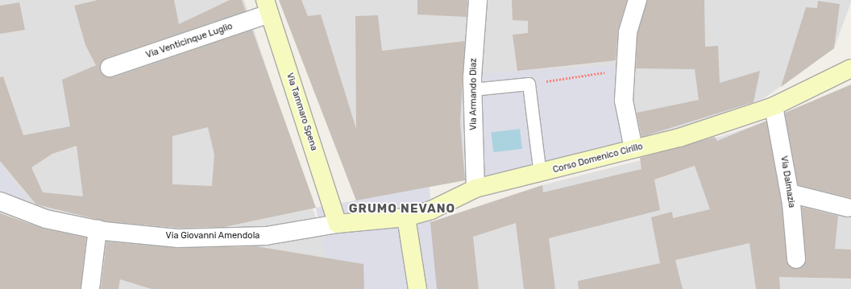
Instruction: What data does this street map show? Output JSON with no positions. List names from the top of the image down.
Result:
{
  "streets": {
    "street": [
      "Via Venticinque Luglio",
      "Via Armando Diaz",
      "Via Tammaro Spena",
      "Corso Domenico Cirillo",
      "Via Dalmazia",
      "Via Giovanni Amendola"
    ]
  },
  "crossings": [
    ["Via Venticinque Luglio", "Via Tammaro Spena"],
    ["Via Armando Diaz", "Corso Domenico Cirillo"],
    ["Via Tammaro Spena", "Corso Domenico Cirillo"],
    ["Via Tammaro Spena", "Via Giovanni Amendola"],
    ["Corso Domenico Cirillo", "Via Dalmazia"],
    ["Corso Domenico Cirillo", "Via Giovanni Amendola"]
  ],
  "districts": ["GRUMO NEVANO"]
}
